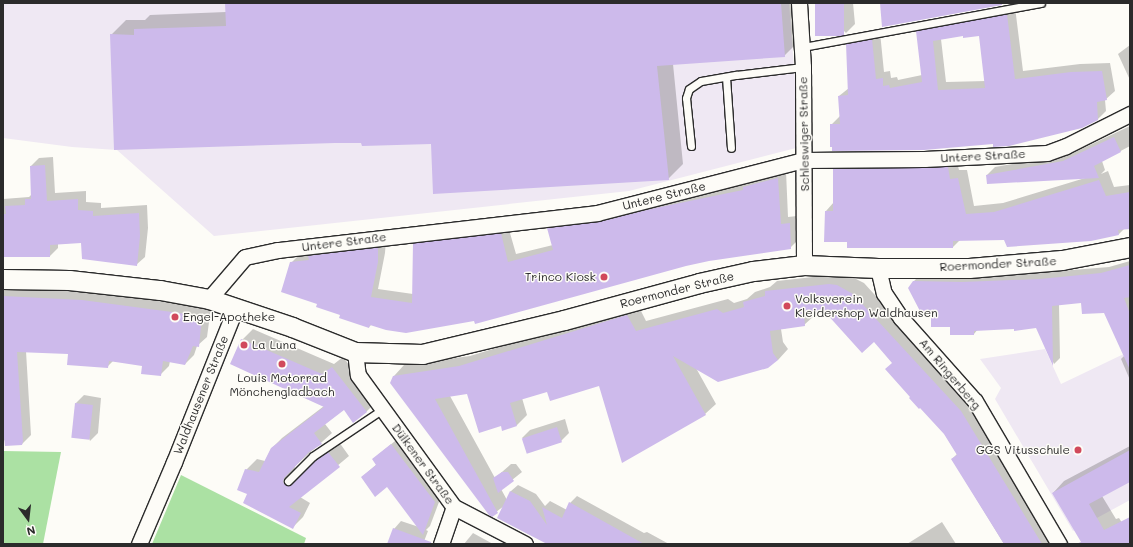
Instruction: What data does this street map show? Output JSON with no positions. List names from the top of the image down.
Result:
{
  "streets": {
    "street": [
      "Schleswiger Straße",
      "Untere Straße",
      "Roermonder Straße",
      "Am Ringerberg",
      "Waldhausener Straße",
      "Dülkener Straße"
    ]
  },
  "crossings": [
    ["Schleswiger Straße", "Untere Straße"],
    ["Schleswiger Straße", "Roermonder Straße"],
    ["Roermonder Straße", "Am Ringerberg"],
    ["Roermonder Straße", "Waldhausener Straße"],
    ["Roermonder Straße", "Dülkener Straße"]
  ],
  "places": [
    "Trinco Kiosk",
    "Volksverein Kleidershop Waldhausen",
    "Engel-Apotheke",
    "La Luna",
    "Louis Motorrad Mönchengladbach",
    "GGS Vitusschule"
  ],
  "north": "bottom"
}
